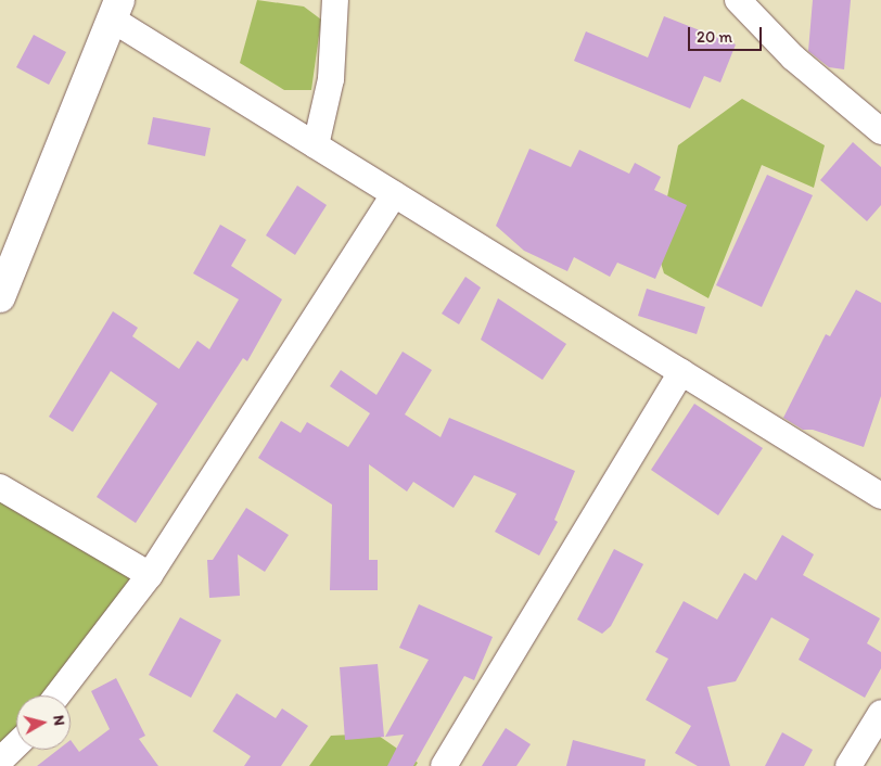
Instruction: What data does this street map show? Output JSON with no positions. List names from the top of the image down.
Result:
{
  "scale_bar": "20 m",
  "north": "right"
}
